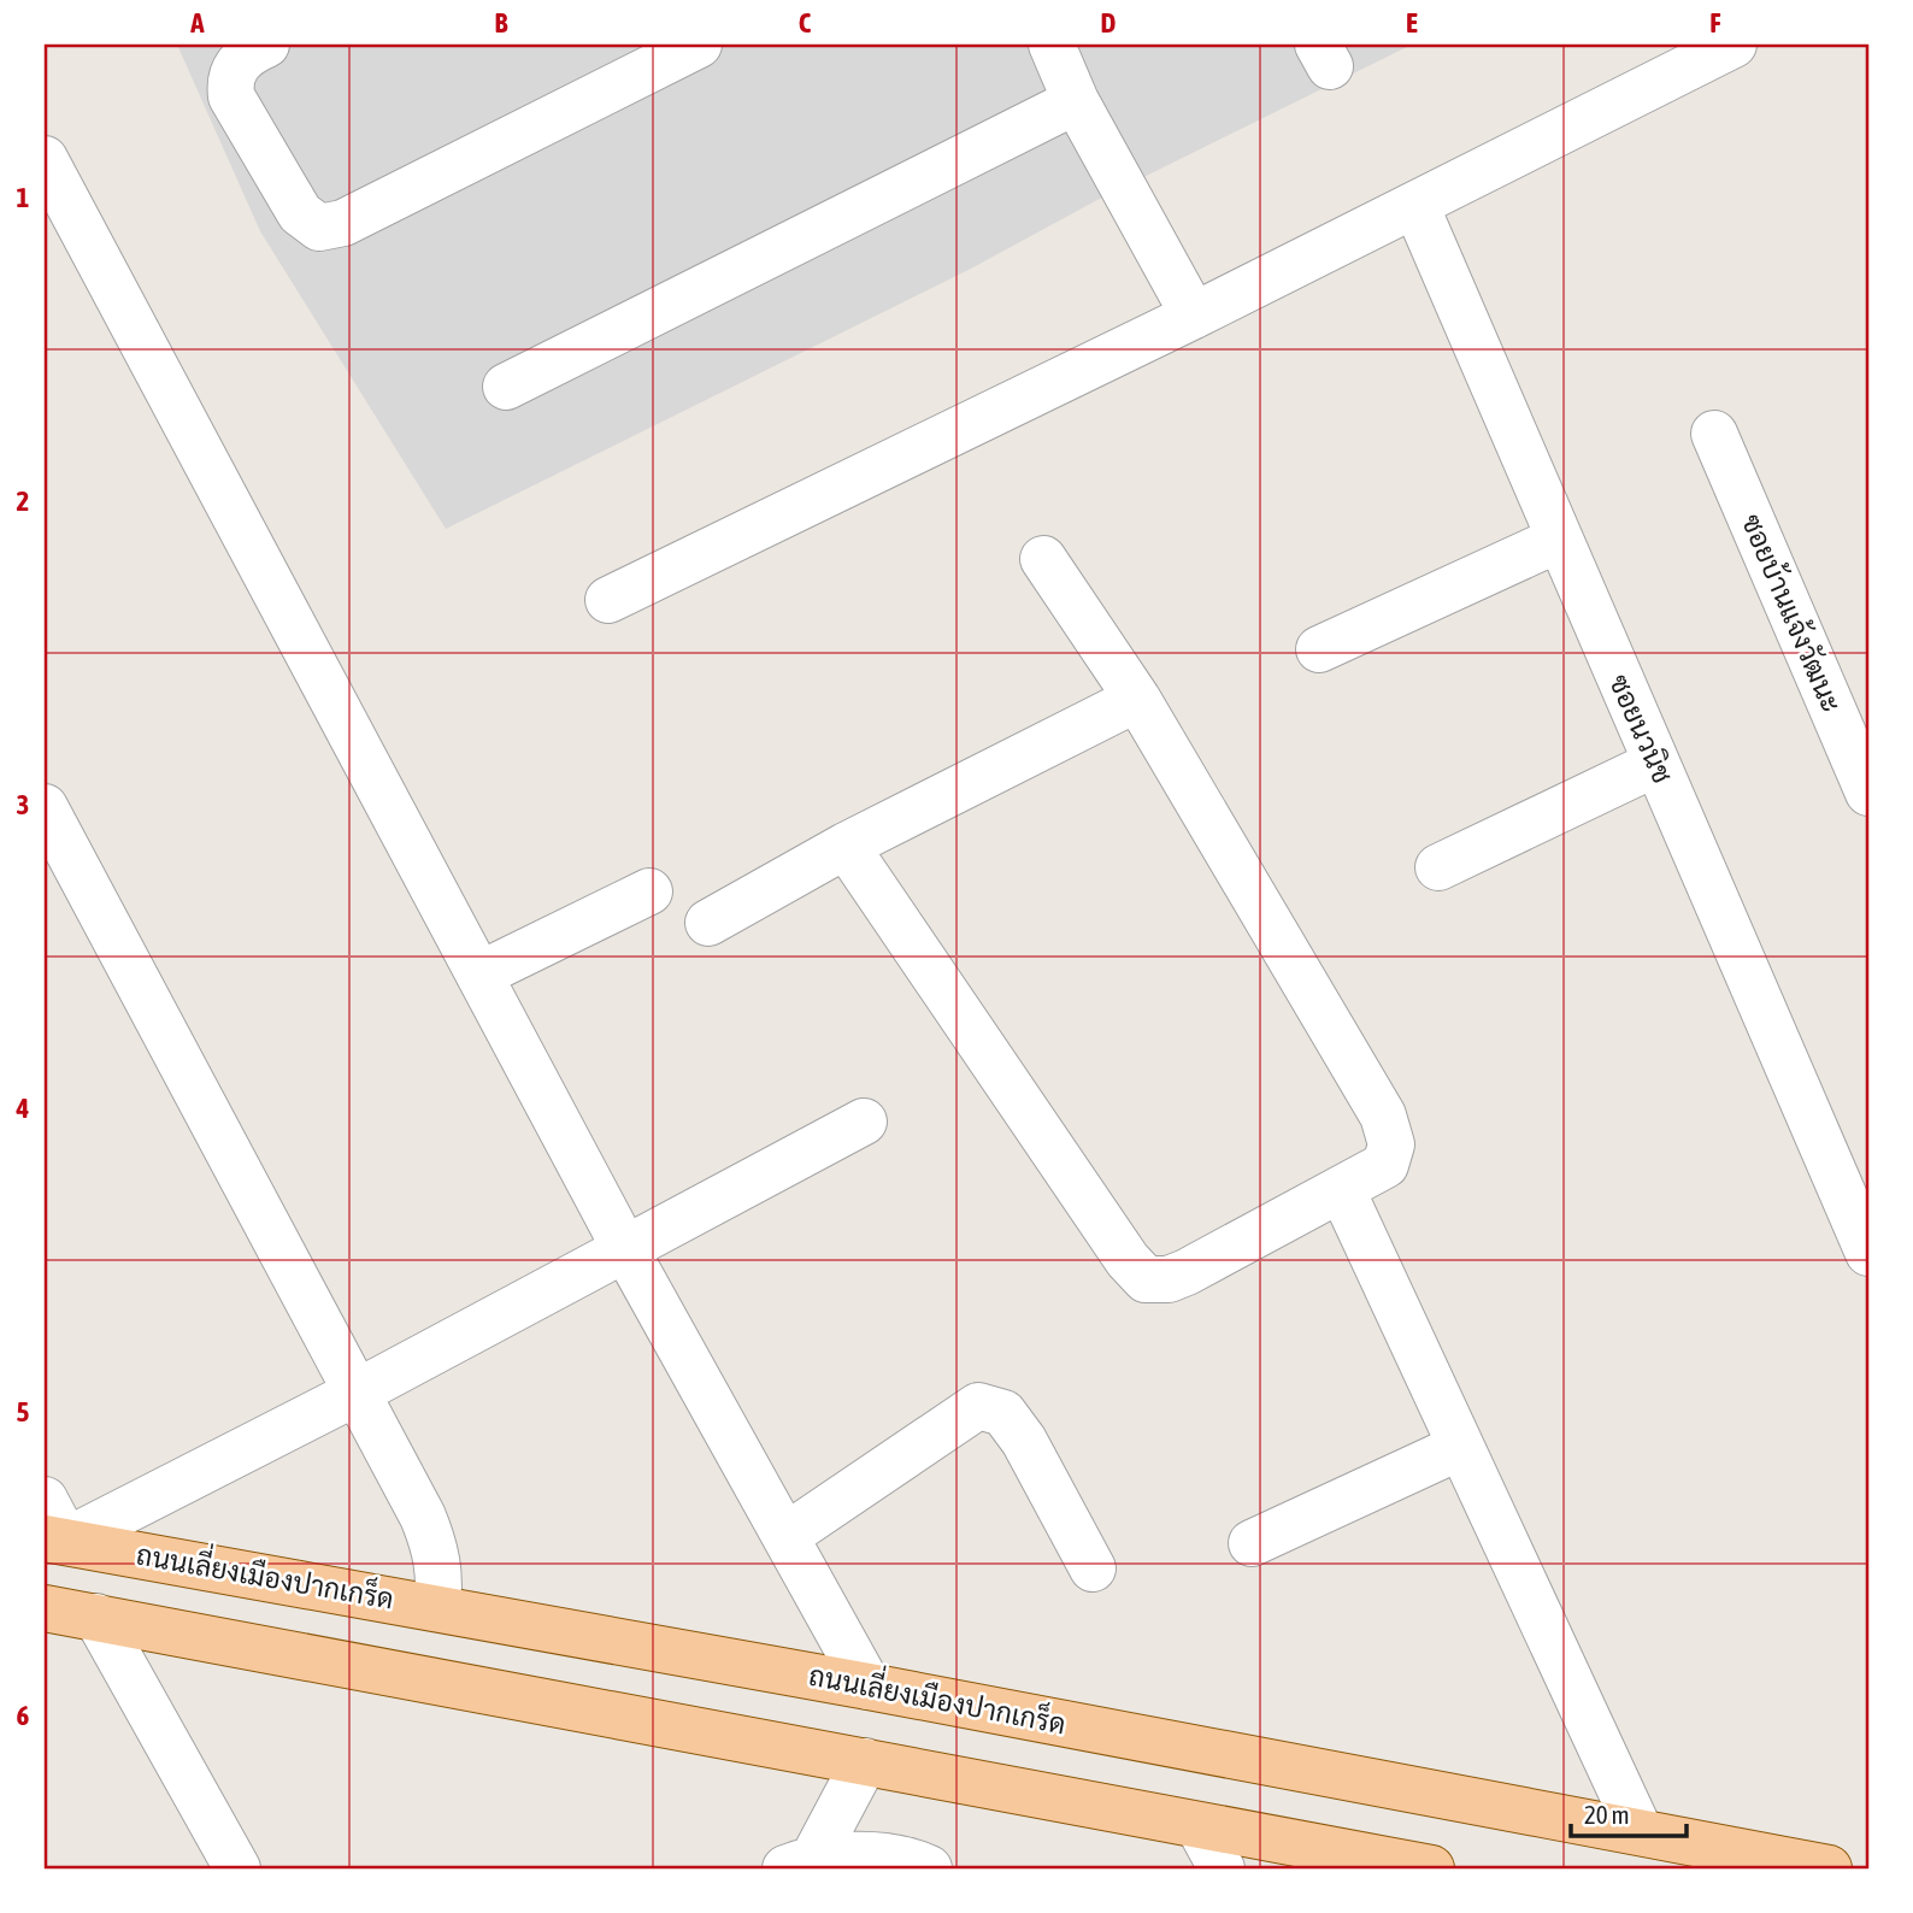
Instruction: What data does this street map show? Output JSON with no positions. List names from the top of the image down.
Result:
{
  "streets": {
    "main road": ["ถนนเลี่ยงเมืองปากเกร็ด"],
    "street": ["ซอยบ้านแจ้งวัฒนะ", "ซอยนวนิช"]
  },
  "scale_bar": "20 m",
  "grid": {
    "columns": [
      "A",
      "B",
      "C",
      "D",
      "E",
      "F"
    ],
    "rows": [
      "1",
      "2",
      "3",
      "4",
      "5",
      "6"
    ]
  }
}
